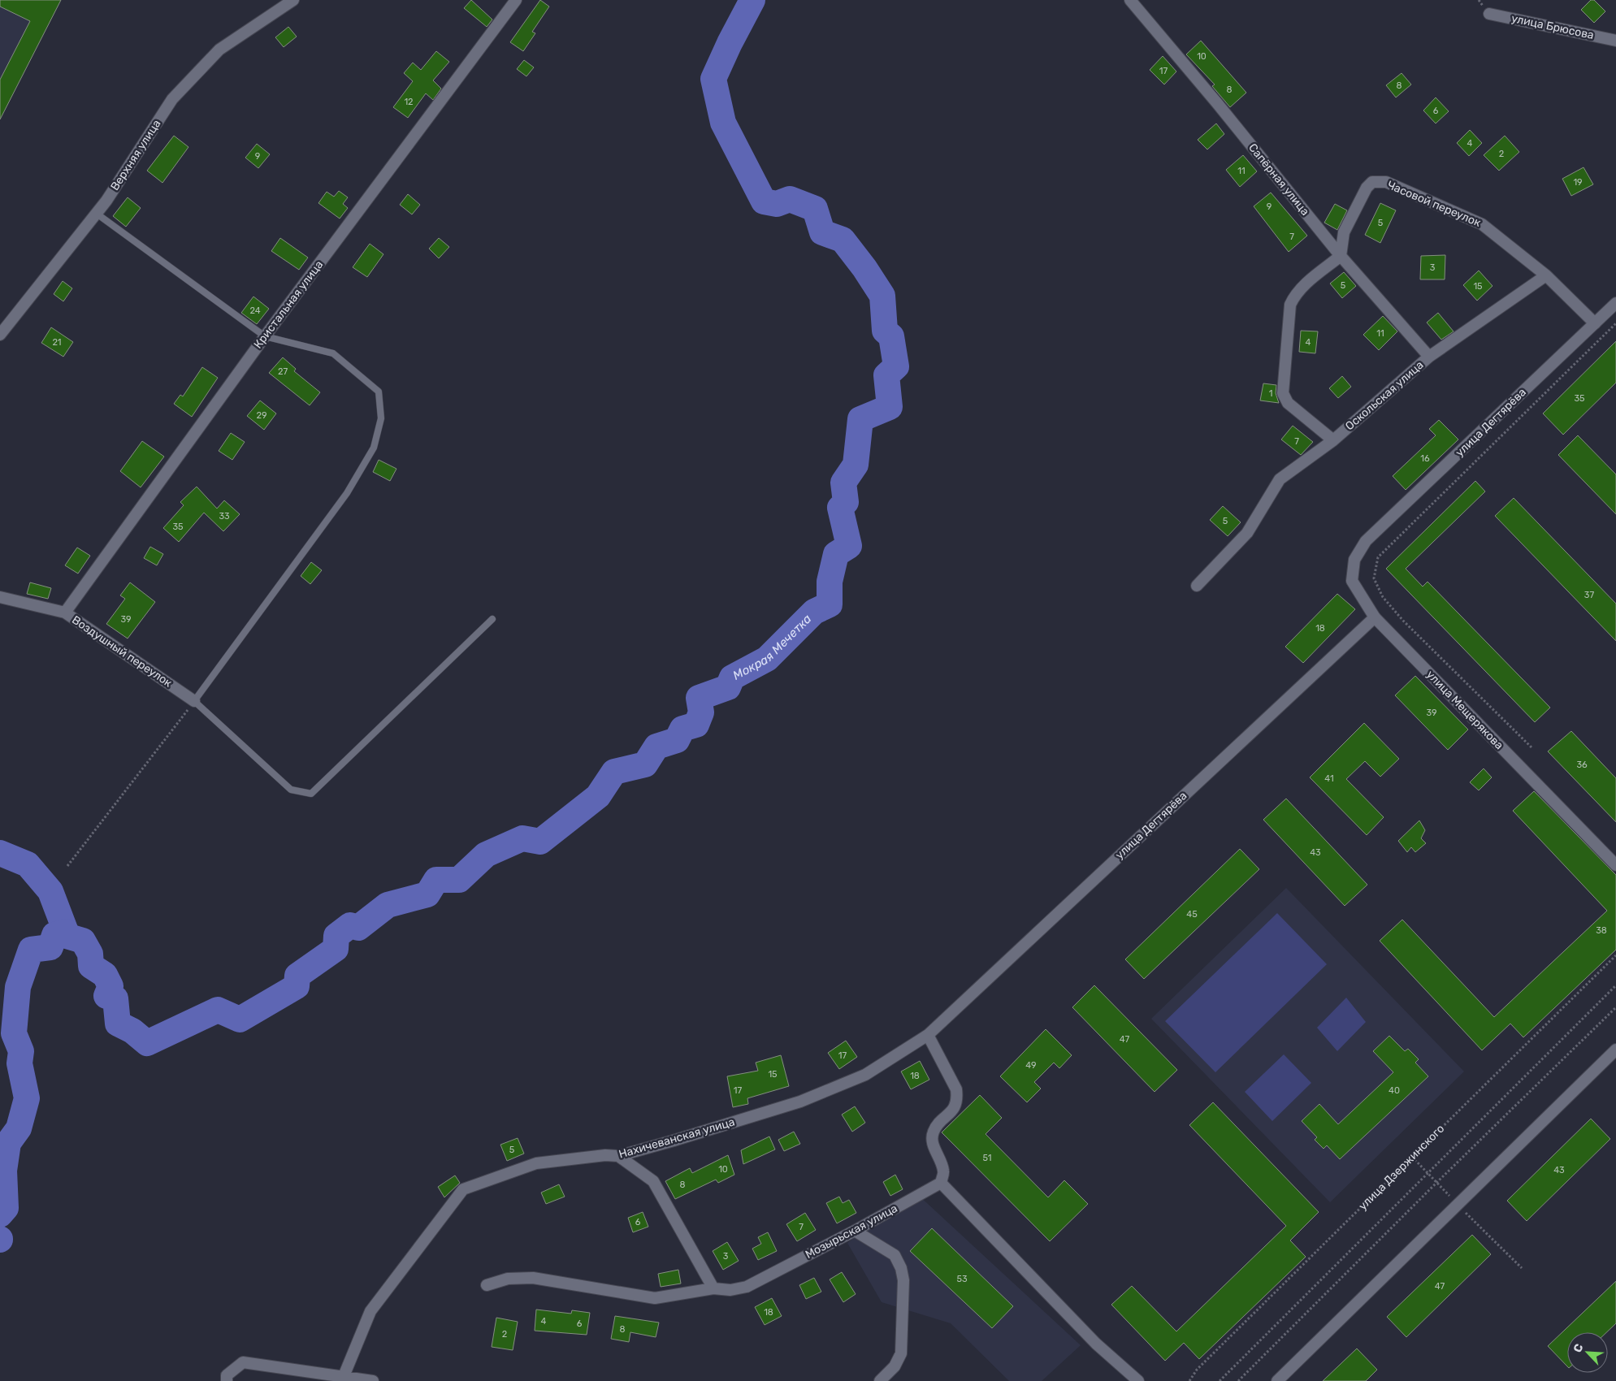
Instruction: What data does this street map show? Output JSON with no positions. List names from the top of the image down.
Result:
{
  "streets": {
    "street": [
      "улица Брюсова",
      "Верхняя улица",
      "Сапёрная улица",
      "Часовой переулок",
      "Кристальная улица",
      "Оскольская улица",
      "улица Дегтярёва",
      "Воздушный переулок",
      "улица Мещерякова",
      "Нахичеванская улица",
      "Мозырьская улица"
    ],
    "path": ["улица Дзержинского"]
  },
  "crossings": [
    ["Сапёрная улица", "Часовой переулок"],
    ["Сапёрная улица", "Оскольская улица"],
    ["Часовой переулок", "Оскольская улица"],
    ["Кристальная улица", "Воздушный переулок"],
    ["улица Дегтярёва", "улица Мещерякова"],
    ["улица Дегтярёва", "Нахичеванская улица"]
  ],
  "water": ["Мокрая Мечетка"],
  "house_numbers": [
    "10",
    "17",
    "8",
    "8",
    "12",
    "6",
    "4",
    "2",
    "9",
    "11",
    "19",
    "9",
    "5",
    "7",
    "3",
    "5",
    "15",
    "24",
    "11",
    "21",
    "4",
    "27",
    "1",
    "35",
    "29",
    "7",
    "16",
    "33",
    "5",
    "35",
    "37",
    "39",
    "18",
    "39",
    "36",
    "41",
    "43",
    "45",
    "38",
    "47",
    "17",
    "49",
    "15",
    "18",
    "17",
    "40",
    "5",
    "51",
    "10",
    "43",
    "8",
    "6",
    "7",
    "3",
    "53",
    "47",
    "18",
    "4",
    "6",
    "8",
    "2"
  ],
  "north": "top left"
}
